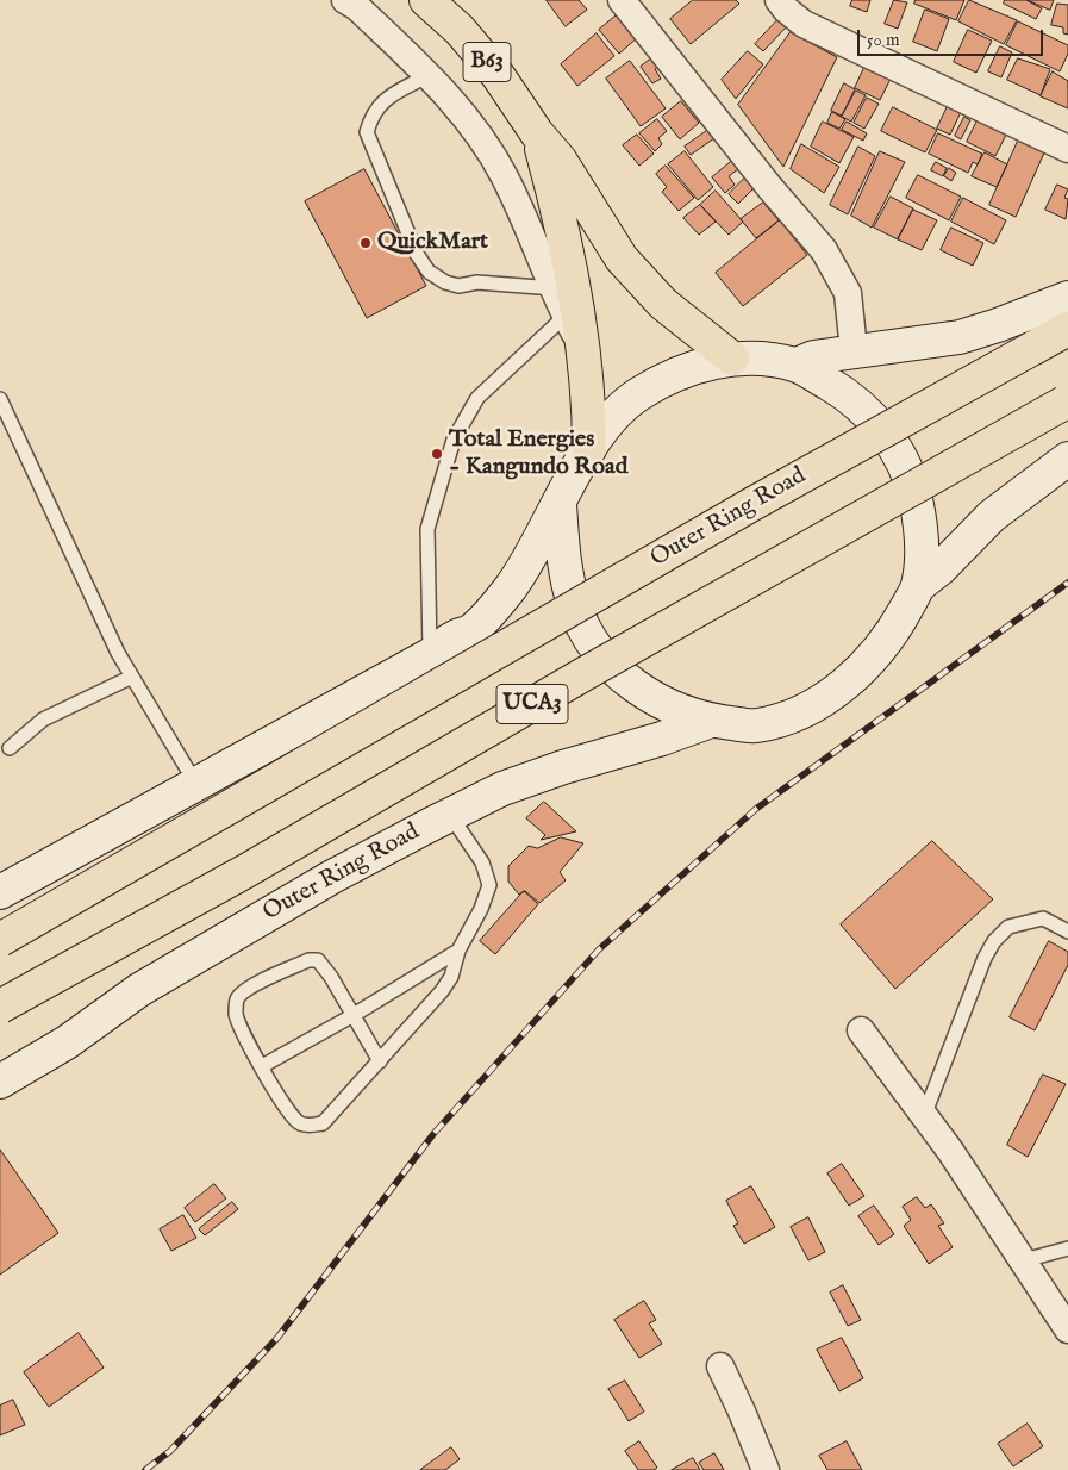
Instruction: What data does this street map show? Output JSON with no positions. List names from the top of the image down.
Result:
{
  "streets": {
    "main road": ["B63", "Outer Ring Road", "UCA3"]
  },
  "places": ["QuickMart", "Total Energies - Kangundo Road"],
  "scale_bar": "50 m"
}
